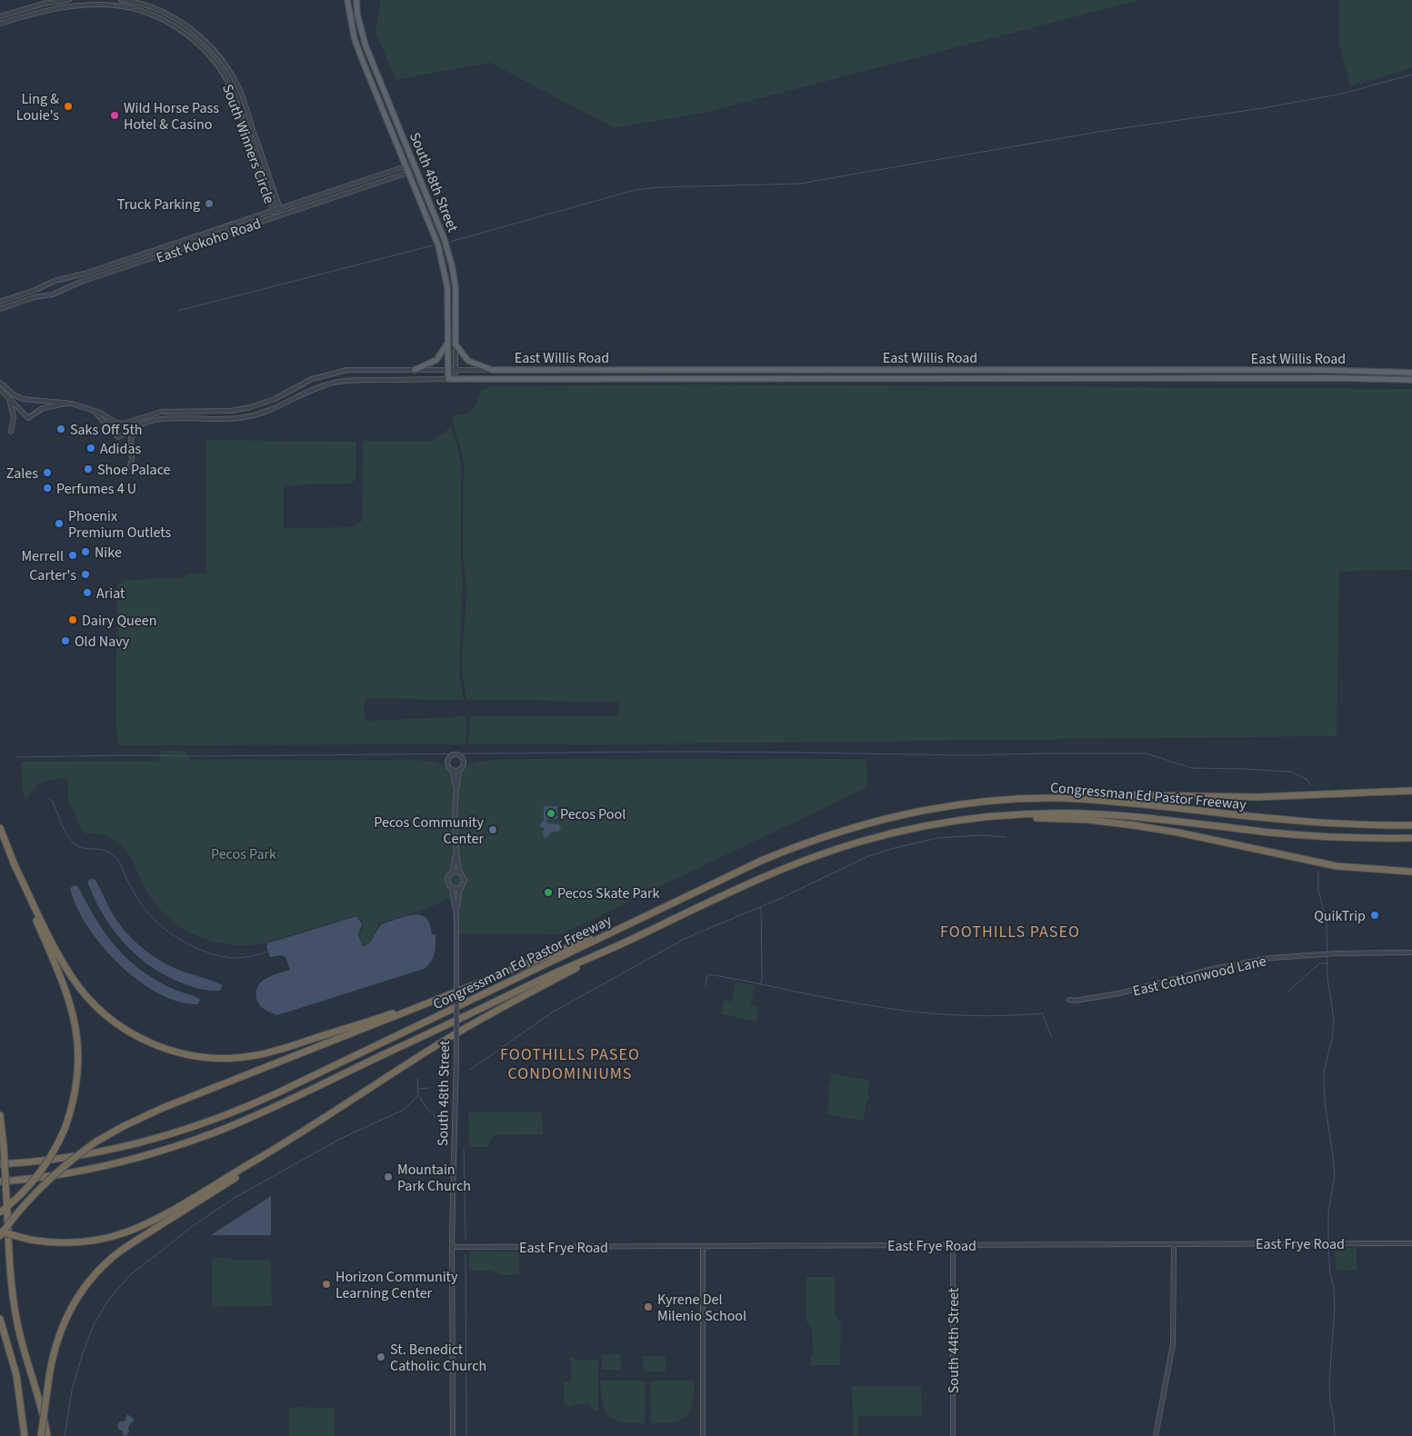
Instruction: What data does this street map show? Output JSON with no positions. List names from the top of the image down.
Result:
{
  "streets": {
    "highway": ["Congressman Ed Pastor Freeway"],
    "main road": ["South 48th Street", "East Willis Road"],
    "street": [
      "South Winners Circle",
      "East Kokoho Road",
      "East Cottonwood Lane",
      "East Frye Road",
      "South 44th Street"
    ]
  },
  "crossings": [
    ["South Winners Circle", "East Kokoho Road"],
    ["South 48th Street", "East Kokoho Road"],
    ["South 48th Street", "East Willis Road"],
    ["South 48th Street", "East Frye Road"],
    ["East Frye Road", "South 44th Street"]
  ],
  "districts": ["FOOTHILLS PASEO", "FOOTHILLS PASEO CONDOMINIUMS"],
  "parks": ["Pecos Park"],
  "places": [
    "Ling & Louie's",
    "Wild Horse Pass Hotel & Casino",
    "Truck Parking",
    "Saks Off 5th",
    "Adidas",
    "Shoe Palace",
    "Zales",
    "Perfumes 4 U",
    "Phoenix Premium Outlets",
    "Nike",
    "Merrell",
    "Carter's",
    "Ariat",
    "Dairy Queen",
    "Old Navy",
    "Pecos Pool",
    "Pecos Community Center",
    "Pecos Skate Park",
    "QuikTrip",
    "Mountain Park Church",
    "Horizon Community Learning Center",
    "Kyrene Del Milenio School",
    "St. Benedict Catholic Church"
  ]
}
